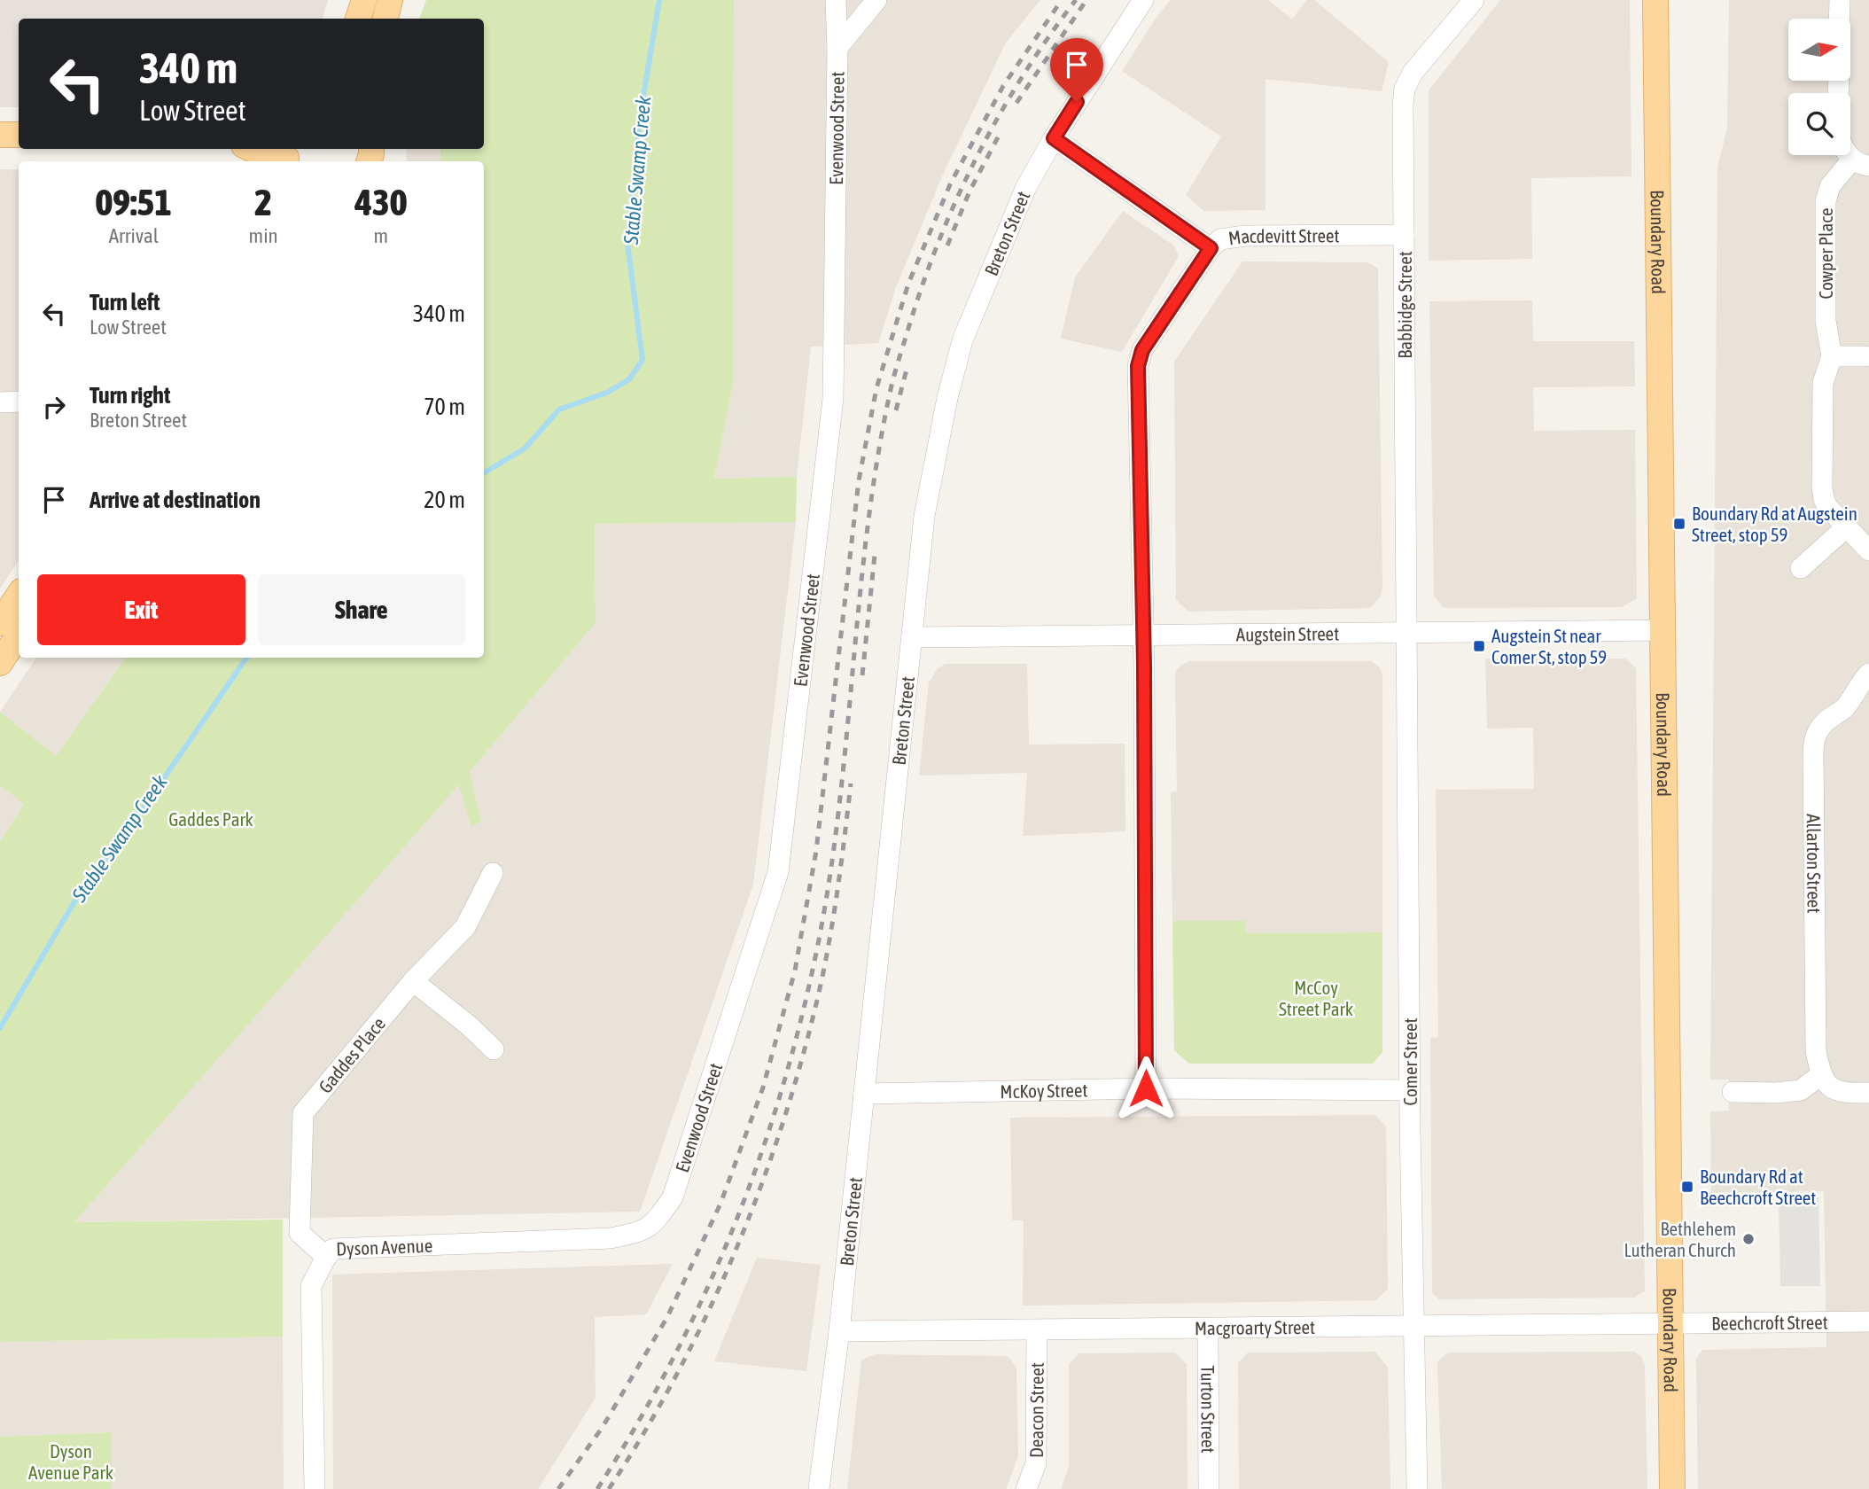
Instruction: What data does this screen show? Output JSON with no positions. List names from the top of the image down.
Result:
{
  "streets": {
    "main road": ["Boundary Road"],
    "street": [
      "Evenwood Street",
      "Breton Street",
      "Macdevitt Street",
      "Cowper Place",
      "Babbidge Street",
      "Augstein Street",
      "Allarton Street",
      "Gaddes Place",
      "Comer Street",
      "McKoy Street",
      "Dyson Avenue",
      "Beechcroft Street",
      "Macgroarty Street",
      "Turton Street",
      "Deacon Street"
    ]
  },
  "crossings": [
    ["Evenwood Street", "Dyson Avenue"],
    ["Breton Street", "Augstein Street"],
    ["Breton Street", "McKoy Street"],
    ["Breton Street", "Macgroarty Street"],
    ["Macdevitt Street", "Babbidge Street"],
    ["Macdevitt Street", "Augstein Street"],
    ["Macdevitt Street", "McKoy Street"],
    ["Boundary Road", "Augstein Street"],
    ["Boundary Road", "Beechcroft Street"],
    ["Boundary Road", "Macgroarty Street"],
    ["Babbidge Street", "Augstein Street"],
    ["Babbidge Street", "Comer Street"],
    ["Augstein Street", "Comer Street"],
    ["Gaddes Place", "Dyson Avenue"],
    ["Comer Street", "McKoy Street"],
    ["Comer Street", "Macgroarty Street"],
    ["Beechcroft Street", "Macgroarty Street"],
    ["Macgroarty Street", "Turton Street"],
    ["Macgroarty Street", "Deacon Street"]
  ],
  "water": ["Stable Swamp Creek"],
  "parks": ["Gaddes Park", "McCoy Street Park", "Dyson Avenue Park"],
  "places": {
    "transit": ["Boundary Rd at Augstein Street, stop 59", "Augstein St near Comer St, stop 59", "Boundary Rd at Beechcroft Street"],
    "other": ["Bethlehem Lutheran Church"]
  },
  "north": "right",
  "page": {
    "turn": ["340 m", "Low Street"],
    "eta": [
      "09:51",
      "Arrival",
      "2",
      "min",
      "430",
      "m"
    ],
    "list": [
      {
        "name": "Turn left",
        "note": "Low Street",
        "value": "340 m"
      },
      {
        "name": "Turn right",
        "note": "Breton Street",
        "value": "70 m"
      },
      {
        "name": "Arrive at destination",
        "value": "20 m"
      }
    ],
    "buttons": ["Exit", "Share"]
  }
}
